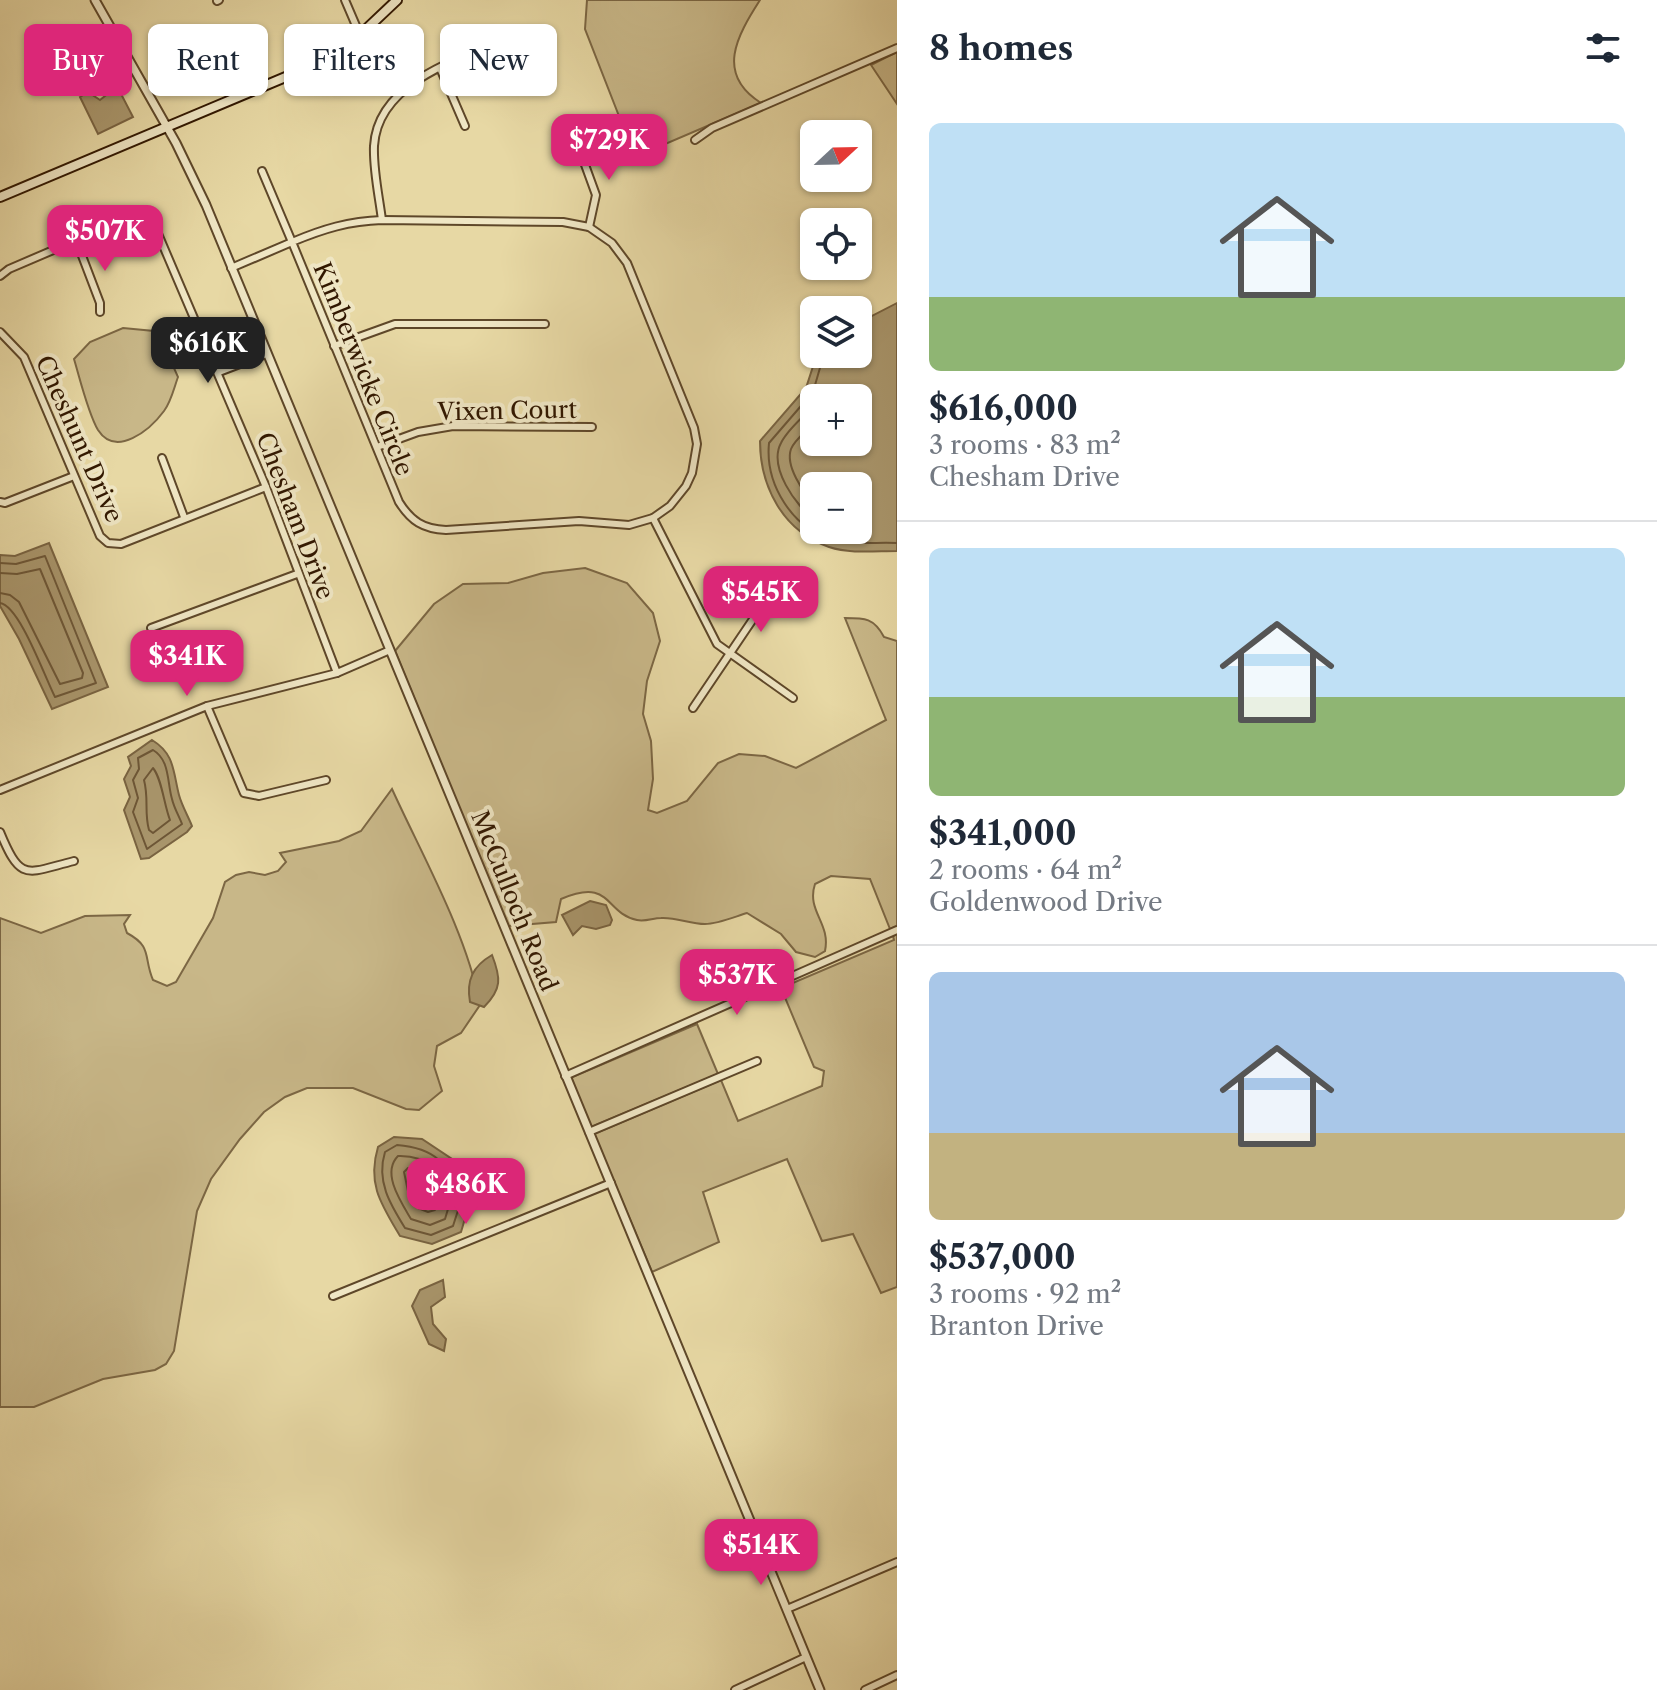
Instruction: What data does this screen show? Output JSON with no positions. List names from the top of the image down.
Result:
{
  "streets": {
    "street": [
      "Kimberwicke Circle",
      "Vixen Court",
      "Cheshunt Drive",
      "Chesham Drive",
      "McCulloch Road"
    ]
  },
  "crossings": [
    ["Kimberwicke Circle", "Vixen Court"],
    ["Cheshunt Drive", "Chesham Drive"]
  ],
  "north": "right",
  "page": {
    "heading": "8 homes",
    "chip": [
      "Buy",
      "Rent",
      "Filters",
      "New"
    ],
    "list": [
      {
        "name": "$616,000",
        "note": "3 rooms · 83 m² · Chesham Drive"
      },
      {
        "name": "$341,000",
        "note": "2 rooms · 64 m² · Goldenwood Drive"
      },
      {
        "name": "$537,000",
        "note": "3 rooms · 92 m² · Branton Drive"
      }
    ],
    "price": [
      "$729K",
      "$507K",
      "$616K",
      "$545K",
      "$341K",
      "$537K",
      "$486K",
      "$514K"
    ],
    "map_buttons": ["+", "−"]
  }
}
